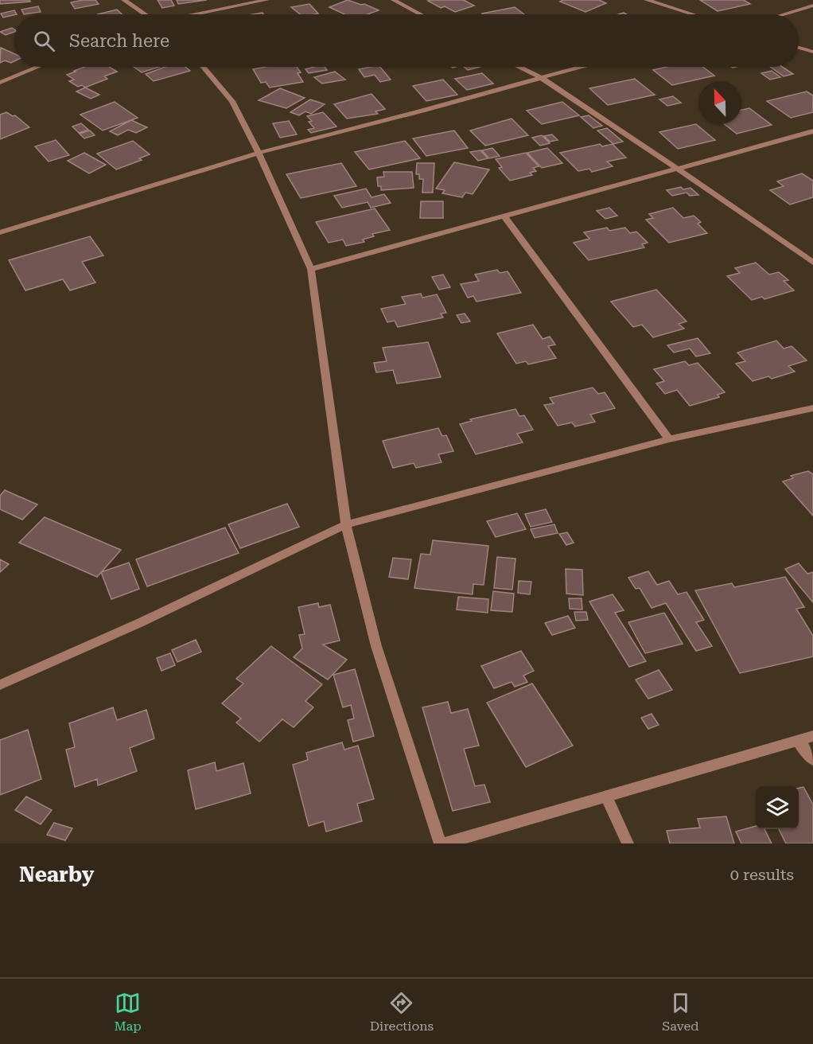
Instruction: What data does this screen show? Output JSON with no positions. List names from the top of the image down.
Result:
{
  "north": "top",
  "page": {
    "search": "Search here",
    "heading": ["Nearby", "0 results"],
    "nav": ["Map", "Directions", "Saved"]
  }
}
